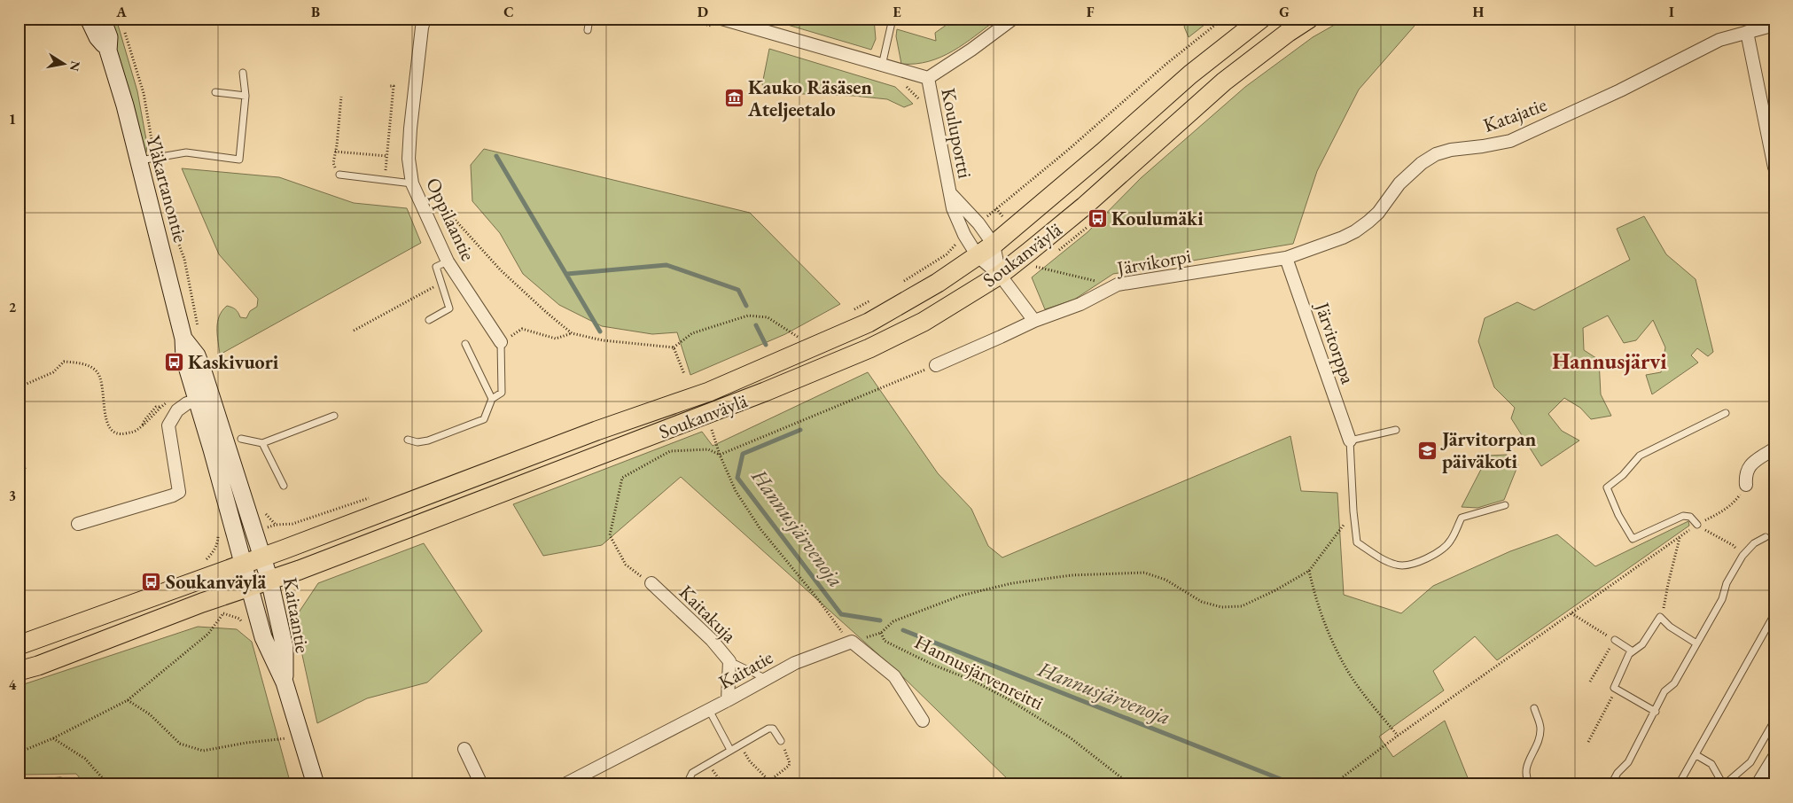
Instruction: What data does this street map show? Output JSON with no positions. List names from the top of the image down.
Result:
{
  "streets": {
    "main road": ["Yläkartanontie", "Soukanväylä", "Kaitaantie"],
    "street": [
      "Katajatie",
      "Kouluportti",
      "Oppilaantie",
      "Järvikorpi",
      "Järvitorppa",
      "Kaitakuja",
      "Kaitatie"
    ],
    "path": ["Hannusjärvenreitti"]
  },
  "crossings": [
    ["Katajatie", "Järvikorpi"],
    ["Katajatie", "Järvitorppa"],
    ["Kouluportti", "Soukanväylä"],
    ["Yläkartanontie", "Soukanväylä"],
    ["Yläkartanontie", "Kaitaantie"],
    ["Soukanväylä", "Kaitaantie"],
    ["Järvikorpi", "Järvitorppa"],
    ["Kaitakuja", "Kaitatie"]
  ],
  "districts": ["Hannusjärvi"],
  "water": ["Hannusjärvenoja"],
  "places": {
    "museum": ["Kauko Räsäsen Ateljeetalo"],
    "bus stop": ["Koulumäki", "Kaskivuori", "Soukanväylä"],
    "school or university": ["Järvitorpan päiväkoti"]
  },
  "north": "right",
  "grid": {
    "columns": [
      "A",
      "B",
      "C",
      "D",
      "E",
      "F",
      "G",
      "H",
      "I"
    ],
    "rows": [
      "1",
      "2",
      "3",
      "4"
    ]
  }
}
